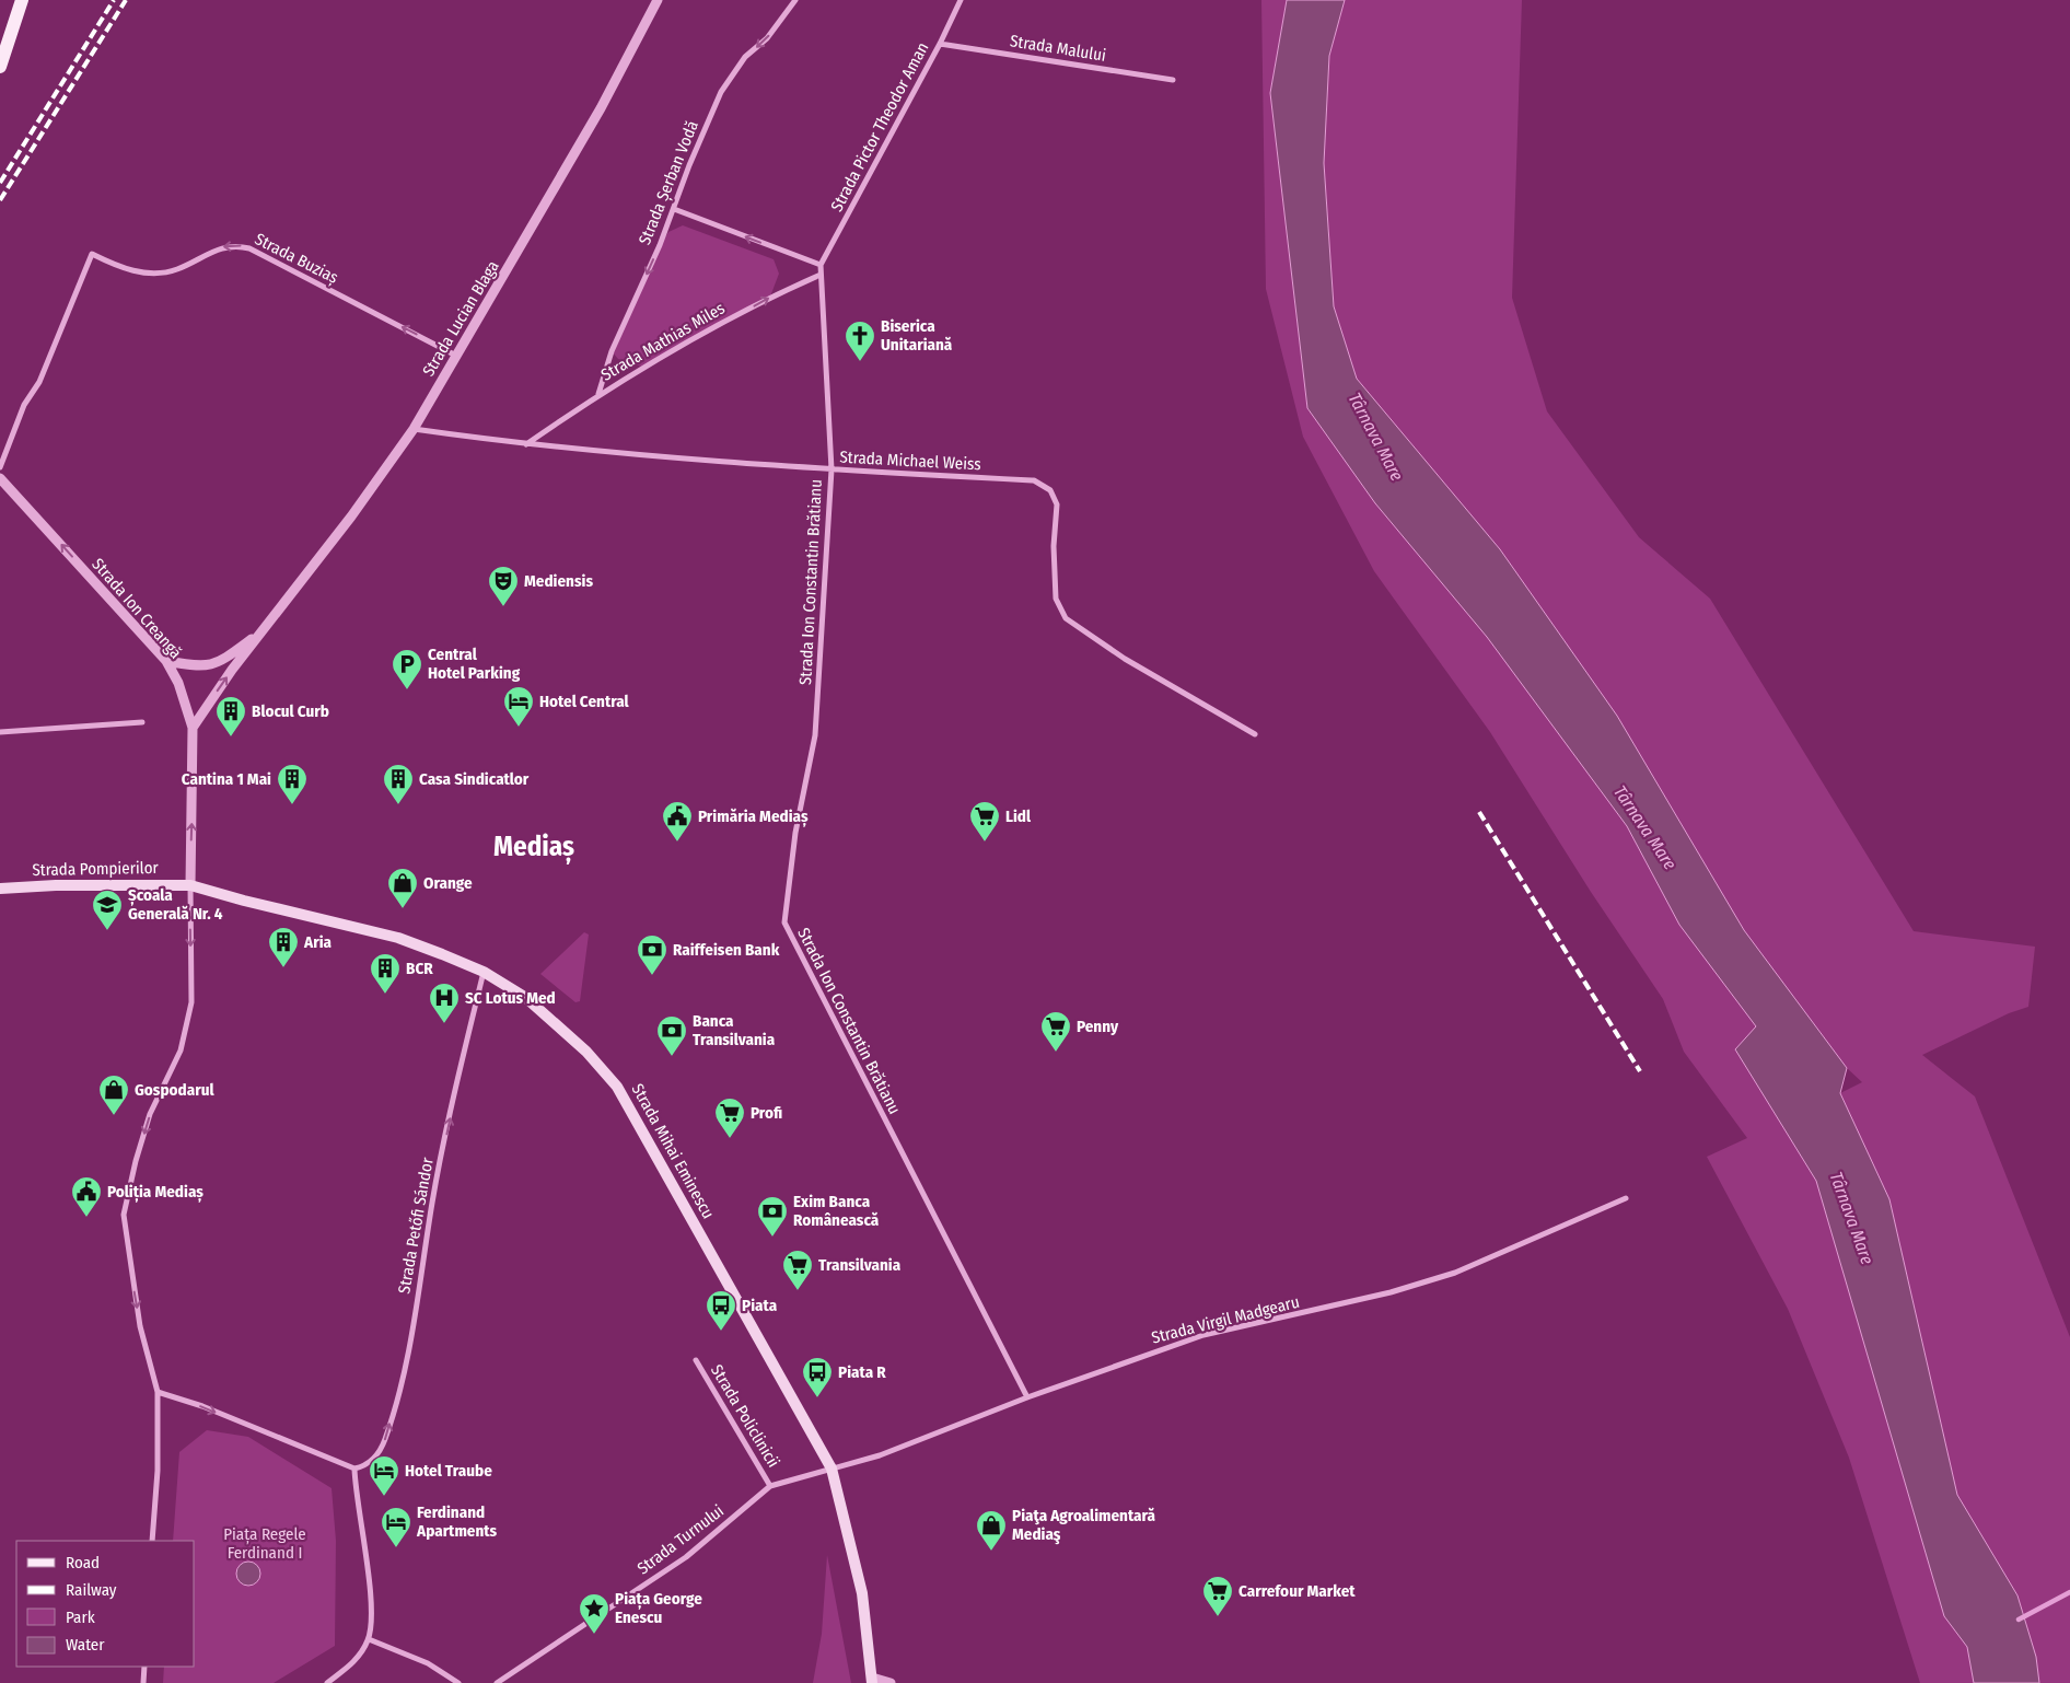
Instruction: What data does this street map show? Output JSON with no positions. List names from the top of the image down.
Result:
{
  "streets": {
    "main road": ["Strada Pompierilor", "Strada Mihai Eminescu"],
    "street": [
      "Strada Malului",
      "Strada Pictor Theodor Aman",
      "Strada Șerban Vodă",
      "Strada Buziaș",
      "Strada Lucian Blaga",
      "Strada Mathias Miles",
      "Strada Michael Weiss",
      "Strada Ion Constantin Brătianu",
      "Strada Ion Creangă",
      "Strada Petőfi Sándor",
      "Strada Virgil Madgearu",
      "Strada Policlinicii",
      "Strada Turnului"
    ]
  },
  "crossings": [
    ["Strada Malului", "Strada Pictor Theodor Aman"],
    ["Strada Pictor Theodor Aman", "Strada Ion Constantin Brătianu"],
    ["Strada Șerban Vodă", "Strada Mathias Miles"],
    ["Strada Buziaș", "Strada Lucian Blaga"],
    ["Strada Lucian Blaga", "Strada Michael Weiss"],
    ["Strada Lucian Blaga", "Strada Ion Creangă"],
    ["Strada Mathias Miles", "Strada Michael Weiss"],
    ["Strada Mathias Miles", "Strada Ion Constantin Brătianu"],
    ["Strada Michael Weiss", "Strada Ion Constantin Brătianu"],
    ["Strada Ion Constantin Brătianu", "Strada Virgil Madgearu"],
    ["Strada Ion Creangă", "Strada Pompierilor"],
    ["Strada Ion Creangă", "Strada Mihai Eminescu"],
    ["Strada Pompierilor", "Strada Mihai Eminescu"],
    ["Strada Mihai Eminescu", "Strada Petőfi Sándor"],
    ["Strada Mihai Eminescu", "Strada Virgil Madgearu"],
    ["Strada Mihai Eminescu", "Strada Turnului"],
    ["Strada Virgil Madgearu", "Strada Turnului"],
    ["Strada Policlinicii", "Strada Turnului"]
  ],
  "one_way": [
    "Strada Șerban Vodă",
    "Strada Mathias Miles",
    "Strada Ion Creangă",
    "Strada Petőfi Sándor"
  ],
  "districts": ["Mediaș"],
  "water": ["Târnava Mare"],
  "parks": ["Piața Regele Ferdinand I"],
  "places": {
    "church": ["Biserica Unitariană"],
    "theatre": ["Mediensis"],
    "parking": ["Central Hotel Parking"],
    "hotel": ["Hotel Central", "Hotel Traube", "Ferdinand Apartments"],
    "building": [
      "Blocul Curb",
      "Cantina 1 Mai",
      "Casa Sindicatlor",
      "Aria",
      "BCR"
    ],
    "public building": ["Primăria Mediaș", "Poliția Mediaș"],
    "supermarket": [
      "Lidl",
      "Penny",
      "Profi",
      "Transilvania",
      "Carrefour Market"
    ],
    "shop": ["Orange", "Gospodarul", "Piaţa Agroalimentară Mediaş"],
    "school or university": ["Școala Generală Nr. 4"],
    "bank": ["Raiffeisen Bank", "Banca Transilvania", "Exim Banca Românească"],
    "hospital": ["SC Lotus Med"],
    "bus stop": ["Piata", "Piata R"],
    "place": ["Piața George Enescu"]
  },
  "legend": [
    "Road",
    "Railway",
    "Park",
    "Water"
  ]
}
